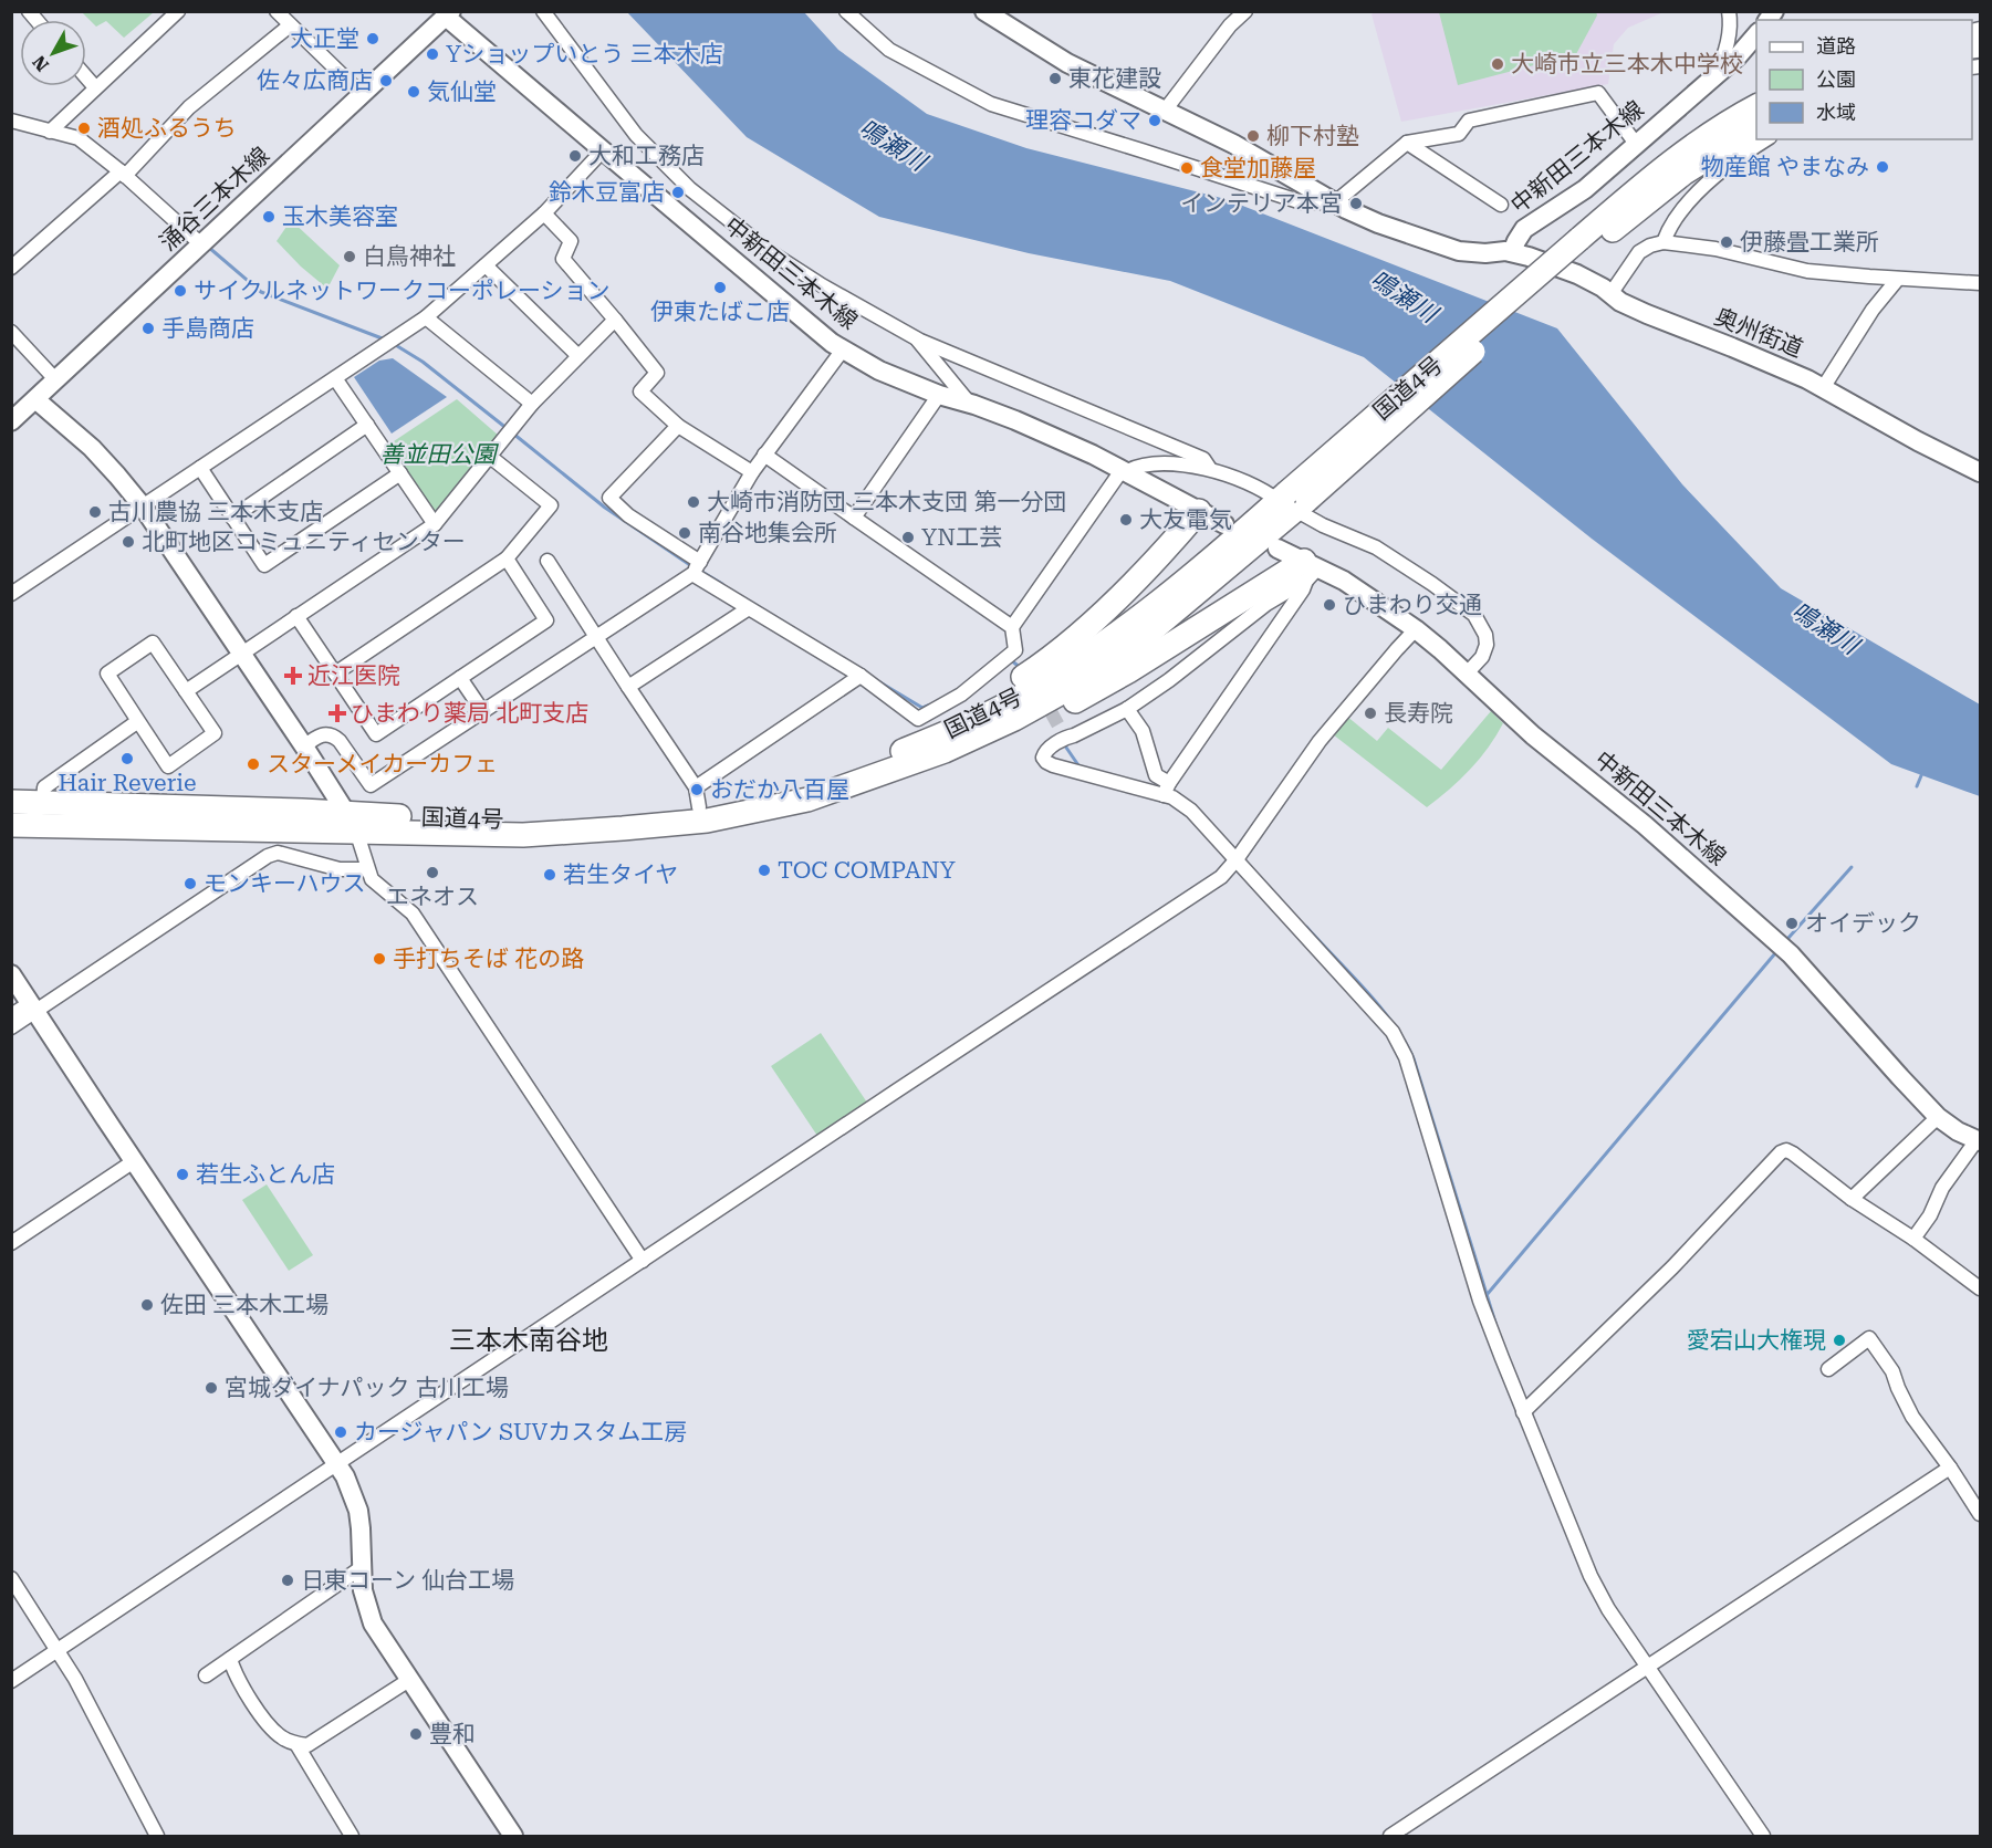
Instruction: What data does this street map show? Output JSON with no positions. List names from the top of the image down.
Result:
{
  "streets": {
    "highway": ["国道4号"],
    "main road": ["中新田三本木線", "涌谷三本木線", "奥州街道"]
  },
  "crossings": [
    ["中新田三本木線", "涌谷三本木線"],
    ["中新田三本木線", "奥州街道"]
  ],
  "districts": ["三本木南谷地"],
  "water": ["鳴瀬川"],
  "parks": ["善並田公園"],
  "places": {
    "other": [
      "大正堂",
      "Yショップいとう 三本木店",
      "大崎市立三本木中学校",
      "東花建設",
      "佐々広商店",
      "気仙堂",
      "理容コダマ",
      "酒処ふるうち",
      "柳下村塾",
      "大和工務店",
      "物産館 やまなみ",
      "食堂加藤屋",
      "鈴木豆富店",
      "インテリア本宮",
      "玉木美容室",
      "伊藤畳工業所",
      "白鳥神社",
      "伊東たばこ店",
      "サイクルネットワークコーポレーション",
      "手島商店",
      "大崎市消防団 三本木支団 第一分団",
      "古川農協 三本木支店",
      "大友電気",
      "南谷地集会所",
      "YN工芸",
      "北町地区コミュニティセンター",
      "ひまわり交通",
      "長寿院",
      "Hair Reverie",
      "スターメイカーカフェ",
      "おだか八百屋",
      "TOC COMPANY",
      "エネオス",
      "若生タイヤ",
      "モンキーハウス",
      "オイデック",
      "手打ちそば 花の路",
      "若生ふとん店",
      "佐田 三本木工場",
      "愛宕山大権現",
      "宮城ダイナパック 古川工場",
      "カージャパン SUVカスタム工房",
      "日東コーン 仙台工場",
      "豊和"
    ],
    "health": ["近江医院", "ひまわり薬局 北町支店"]
  },
  "legend": ["道路", "公園", "水域"],
  "north": "bottom left"
}
